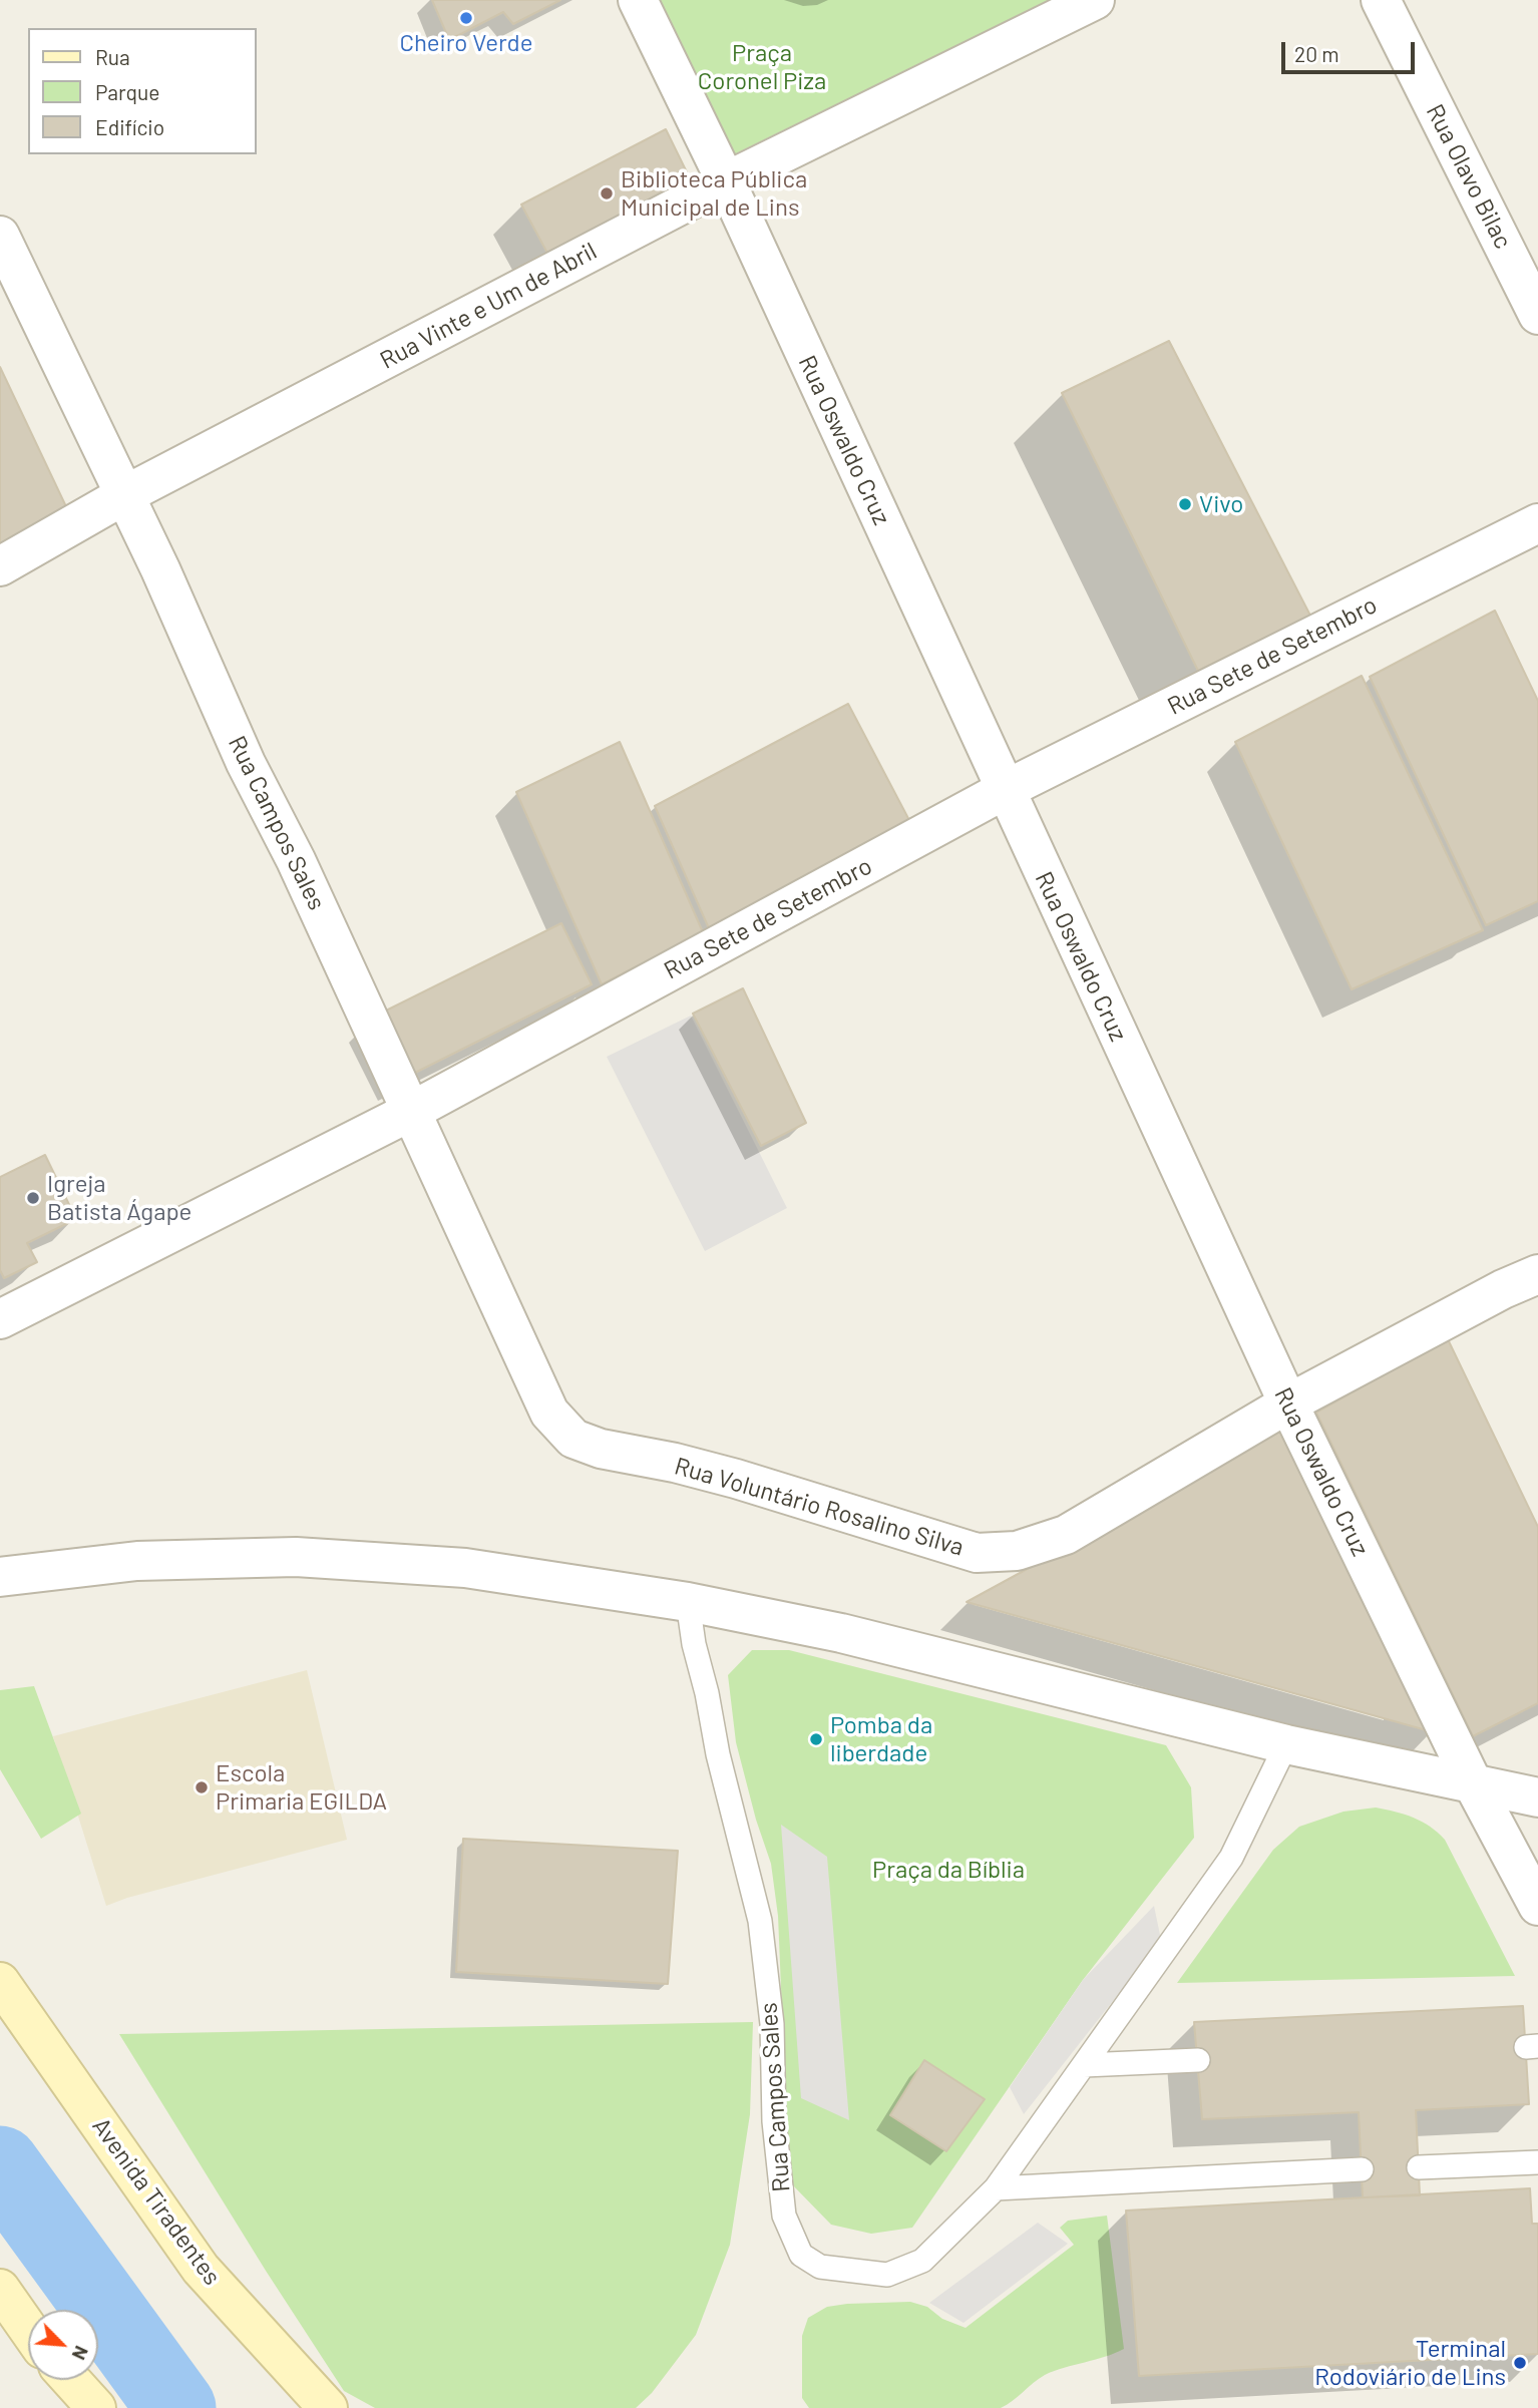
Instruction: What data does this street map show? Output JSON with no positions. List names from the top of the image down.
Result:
{
  "streets": {
    "main road": ["Avenida Tiradentes"],
    "street": [
      "Rua Olavo Bilac",
      "Rua Vinte e Um de Abril",
      "Rua Oswaldo Cruz",
      "Rua Sete de Setembro",
      "Rua Campos Sales",
      "Rua Voluntário Rosalino Silva"
    ]
  },
  "crossings": [
    ["Rua Vinte e Um de Abril", "Rua Oswaldo Cruz"],
    ["Rua Vinte e Um de Abril", "Rua Campos Sales"],
    ["Rua Oswaldo Cruz", "Rua Sete de Setembro"],
    ["Rua Oswaldo Cruz", "Rua Voluntário Rosalino Silva"],
    ["Rua Sete de Setembro", "Rua Campos Sales"],
    ["Rua Campos Sales", "Rua Voluntário Rosalino Silva"]
  ],
  "parks": ["Praça Coronel Piza", "Praça da Bíblia"],
  "places": [
    "Cheiro Verde",
    "Biblioteca Pública Municipal de Lins",
    "Vivo",
    "Igreja Batista Ágape",
    "Pomba da liberdade",
    "Escola Primaria EGILDA",
    "Terminal Rodoviário de Lins"
  ],
  "legend": ["Rua", "Parque", "Edifício"],
  "scale_bar": "20 m",
  "north": "bottom right"
}
